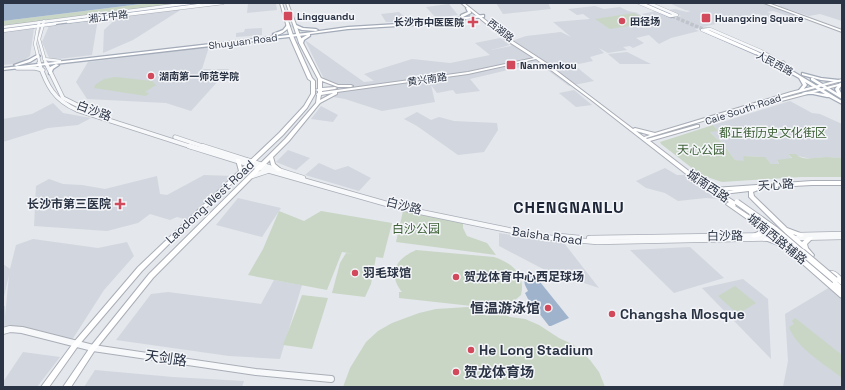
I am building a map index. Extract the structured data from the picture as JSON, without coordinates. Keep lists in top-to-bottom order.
{
  "streets": {
    "main road": [
      "湘江中路",
      "西湖路",
      "Shuyuan Road",
      "人民西路",
      "黄兴南路",
      "Caie South Road",
      "天心路",
      "城南西路",
      "Laodong West Road",
      "城南西路辅路"
    ],
    "street": ["白沙路", "Baisha Road", "天剑路"]
  },
  "crossings": [
    ["湘江中路", "白沙路"],
    ["西湖路", "Shuyuan Road"],
    ["西湖路", "黄兴南路"],
    ["西湖路", "城南西路"],
    ["Shuyuan Road", "白沙路"],
    ["Shuyuan Road", "Laodong West Road"],
    ["人民西路", "Caie South Road"],
    ["黄兴南路", "城南西路"],
    ["黄兴南路", "Laodong West Road"],
    ["Caie South Road", "城南西路"],
    ["白沙路", "Laodong West Road"],
    ["白沙路", "Baisha Road"],
    ["白沙路", "城南西路辅路"],
    ["天心路", "城南西路"],
    ["天心路", "城南西路辅路"],
    ["城南西路", "城南西路辅路"],
    ["Laodong West Road", "Baisha Road"],
    ["Laodong West Road", "天剑路"],
    ["Baisha Road", "城南西路辅路"]
  ],
  "districts": ["CHENGNANLU"],
  "parks": ["都正街历史文化街区", "天心公园", "白沙公园"],
  "places": {
    "transit": ["Lingguandu", "Huangxing Square", "Nanmenkou"],
    "other": [
      "田径场",
      "湖南第一师范学院",
      "羽毛球馆",
      "贺龙体育中心西足球场",
      "恒温游泳馆",
      "Changsha Mosque",
      "He Long Stadium",
      "贺龙体育场"
    ],
    "health": ["长沙市中医医院", "长沙市第三医院"]
  }
}
